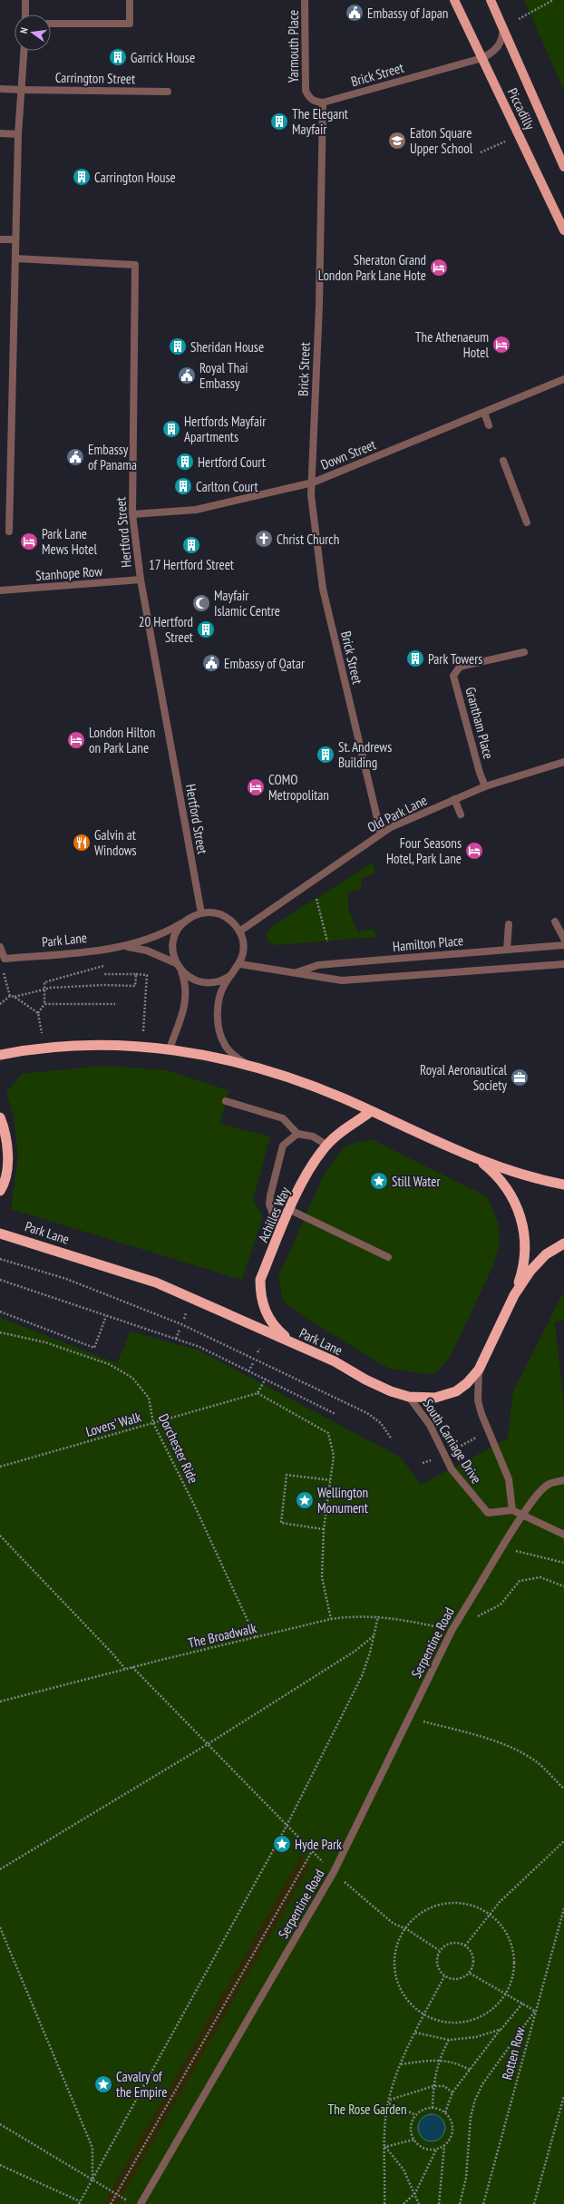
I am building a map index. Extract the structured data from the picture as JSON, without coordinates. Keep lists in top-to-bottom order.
{
  "streets": {
    "highway": ["Park Lane", "Achilles Way"],
    "main road": ["Piccadilly"],
    "street": [
      "Yarmouth Place",
      "Brick Street",
      "Carrington Street",
      "Down Street",
      "Hertford Street",
      "Stanhope Row",
      "Grantham Place",
      "Old Park Lane",
      "Hamilton Place",
      "South Carriage Drive",
      "Serpentine Road"
    ],
    "path": [
      "Lovers' Walk",
      "Dorchester Ride",
      "The Broadwalk",
      "Rotten Row"
    ]
  },
  "crossings": [
    ["Yarmouth Place", "Brick Street"],
    ["Brick Street", "Piccadilly"],
    ["Brick Street", "Down Street"],
    ["Brick Street", "Old Park Lane"],
    ["Down Street", "Hertford Street"],
    ["Hertford Street", "Stanhope Row"],
    ["Hertford Street", "Old Park Lane"],
    ["Hertford Street", "Park Lane"],
    ["Hertford Street", "Hamilton Place"],
    ["Grantham Place", "Old Park Lane"],
    ["Old Park Lane", "Park Lane"],
    ["Old Park Lane", "Hamilton Place"],
    ["Park Lane", "Hamilton Place"],
    ["Park Lane", "Achilles Way"],
    ["Park Lane", "South Carriage Drive"],
    ["Lovers' Walk", "Dorchester Ride"],
    ["Dorchester Ride", "The Broadwalk"],
    ["The Broadwalk", "Serpentine Road"]
  ],
  "parks": ["The Rose Garden"],
  "places": {
    "public building": [
      "Embassy of Japan",
      "Royal Thai Embassy",
      "Embassy of Panama",
      "Embassy of Qatar"
    ],
    "building": [
      "Garrick House",
      "The Elegant Mayfair",
      "Carrington House",
      "Sheridan House",
      "Hertfords Mayfair Apartments",
      "Hertford Court",
      "Carlton Court",
      "17 Hertford Street",
      "20 Hertford Street",
      "Park Towers",
      "St. Andrews Building"
    ],
    "school or university": ["Eaton Square Upper School"],
    "hotel": [
      "Sheraton Grand London Park Lane Hote",
      "The Athenaeum Hotel",
      "Park Lane Mews Hotel",
      "London Hilton on Park Lane",
      "COMO Metropolitan",
      "Four Seasons Hotel, Park Lane"
    ],
    "church": ["Christ Church"],
    "mosque": ["Mayfair Islamic Centre"],
    "restaurant": ["Galvin at Windows"],
    "office": ["Royal Aeronautical Society"],
    "place": [
      "Still Water",
      "Wellington Monument",
      "Hyde Park",
      "Cavalry of the Empire"
    ]
  },
  "north": "left"
}
